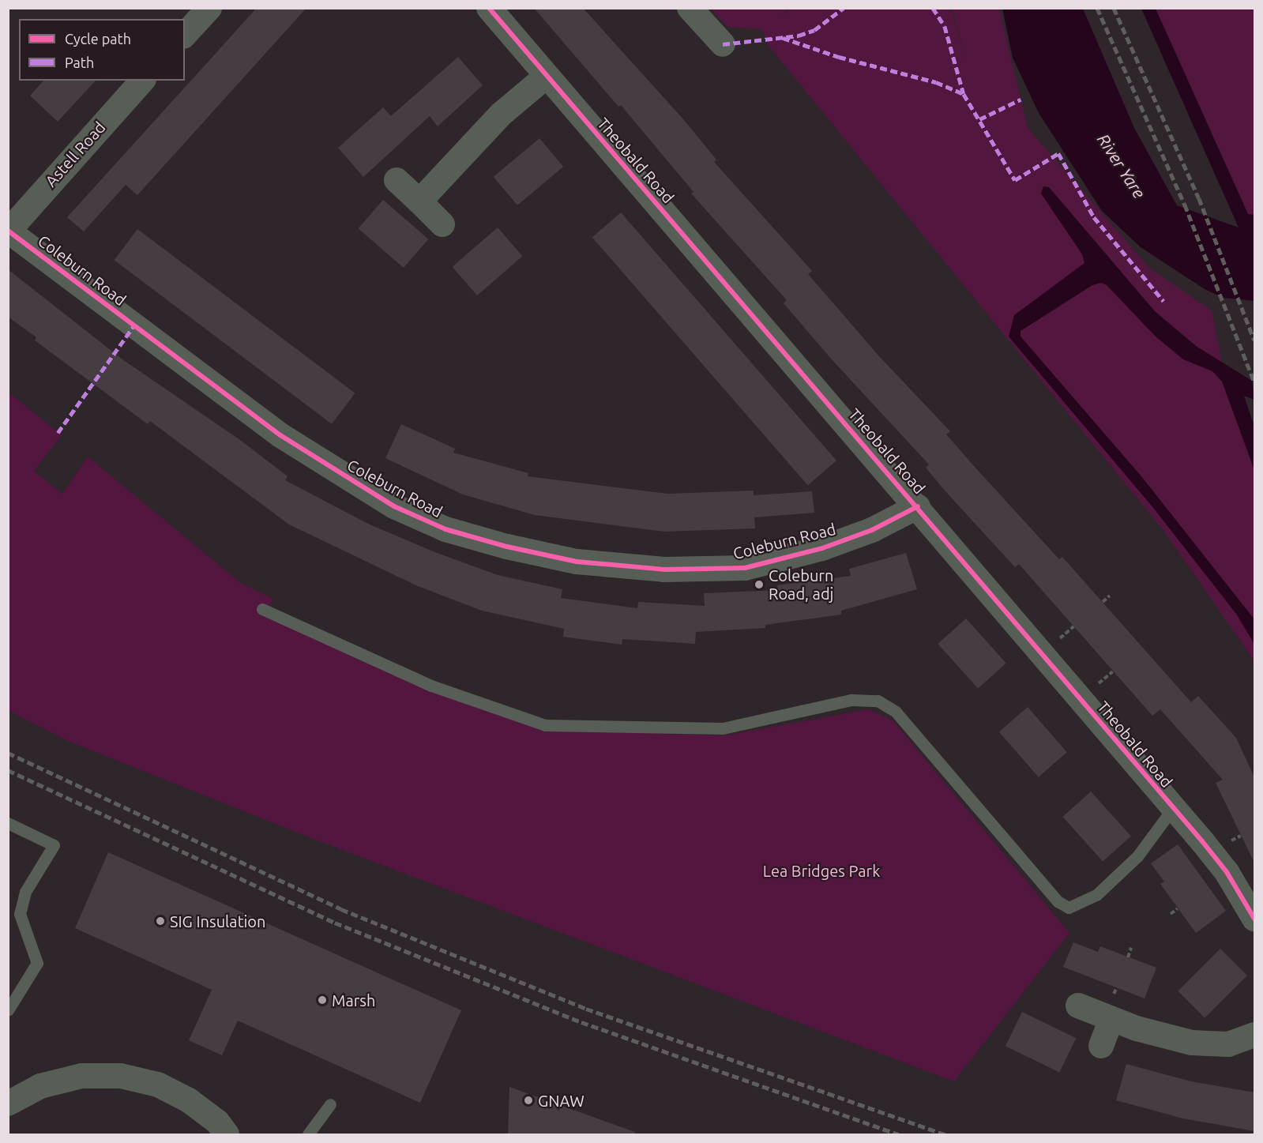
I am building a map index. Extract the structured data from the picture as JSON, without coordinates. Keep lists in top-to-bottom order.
{
  "streets": {
    "street": ["Astell Road", "Theobald Road", "Coleburn Road"]
  },
  "crossings": [
    ["Astell Road", "Coleburn Road"],
    ["Theobald Road", "Coleburn Road"]
  ],
  "water": ["River Yare"],
  "parks": ["Lea Bridges Park"],
  "places": [
    "Coleburn Road, adj",
    "SIG Insulation",
    "Marsh",
    "GNAW"
  ],
  "legend": ["Cycle path", "Path"]
}
